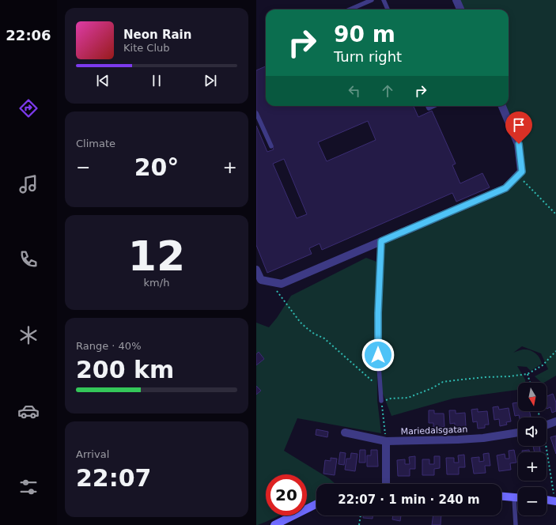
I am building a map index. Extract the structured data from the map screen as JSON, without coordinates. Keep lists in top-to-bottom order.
{
  "streets": {
    "street": ["Mariedalsgatan"]
  },
  "north": "bottom",
  "page": {
    "tabs": "22:06",
    "turn": ["90 m", "Turn right"],
    "song": ["Neon Rain", "Kite Club"],
    "tile": [
      "Climate",
      ["12", "km/h"],
      ["Range · 40%", "200 km"],
      ["Arrival", "22:07"]
    ],
    "heat": ["−", "20°", "+"],
    "map_buttons": ["+", "−"],
    "limit": "20",
    "trip": "22:07 · 1 min · 240 m"
  }
}
